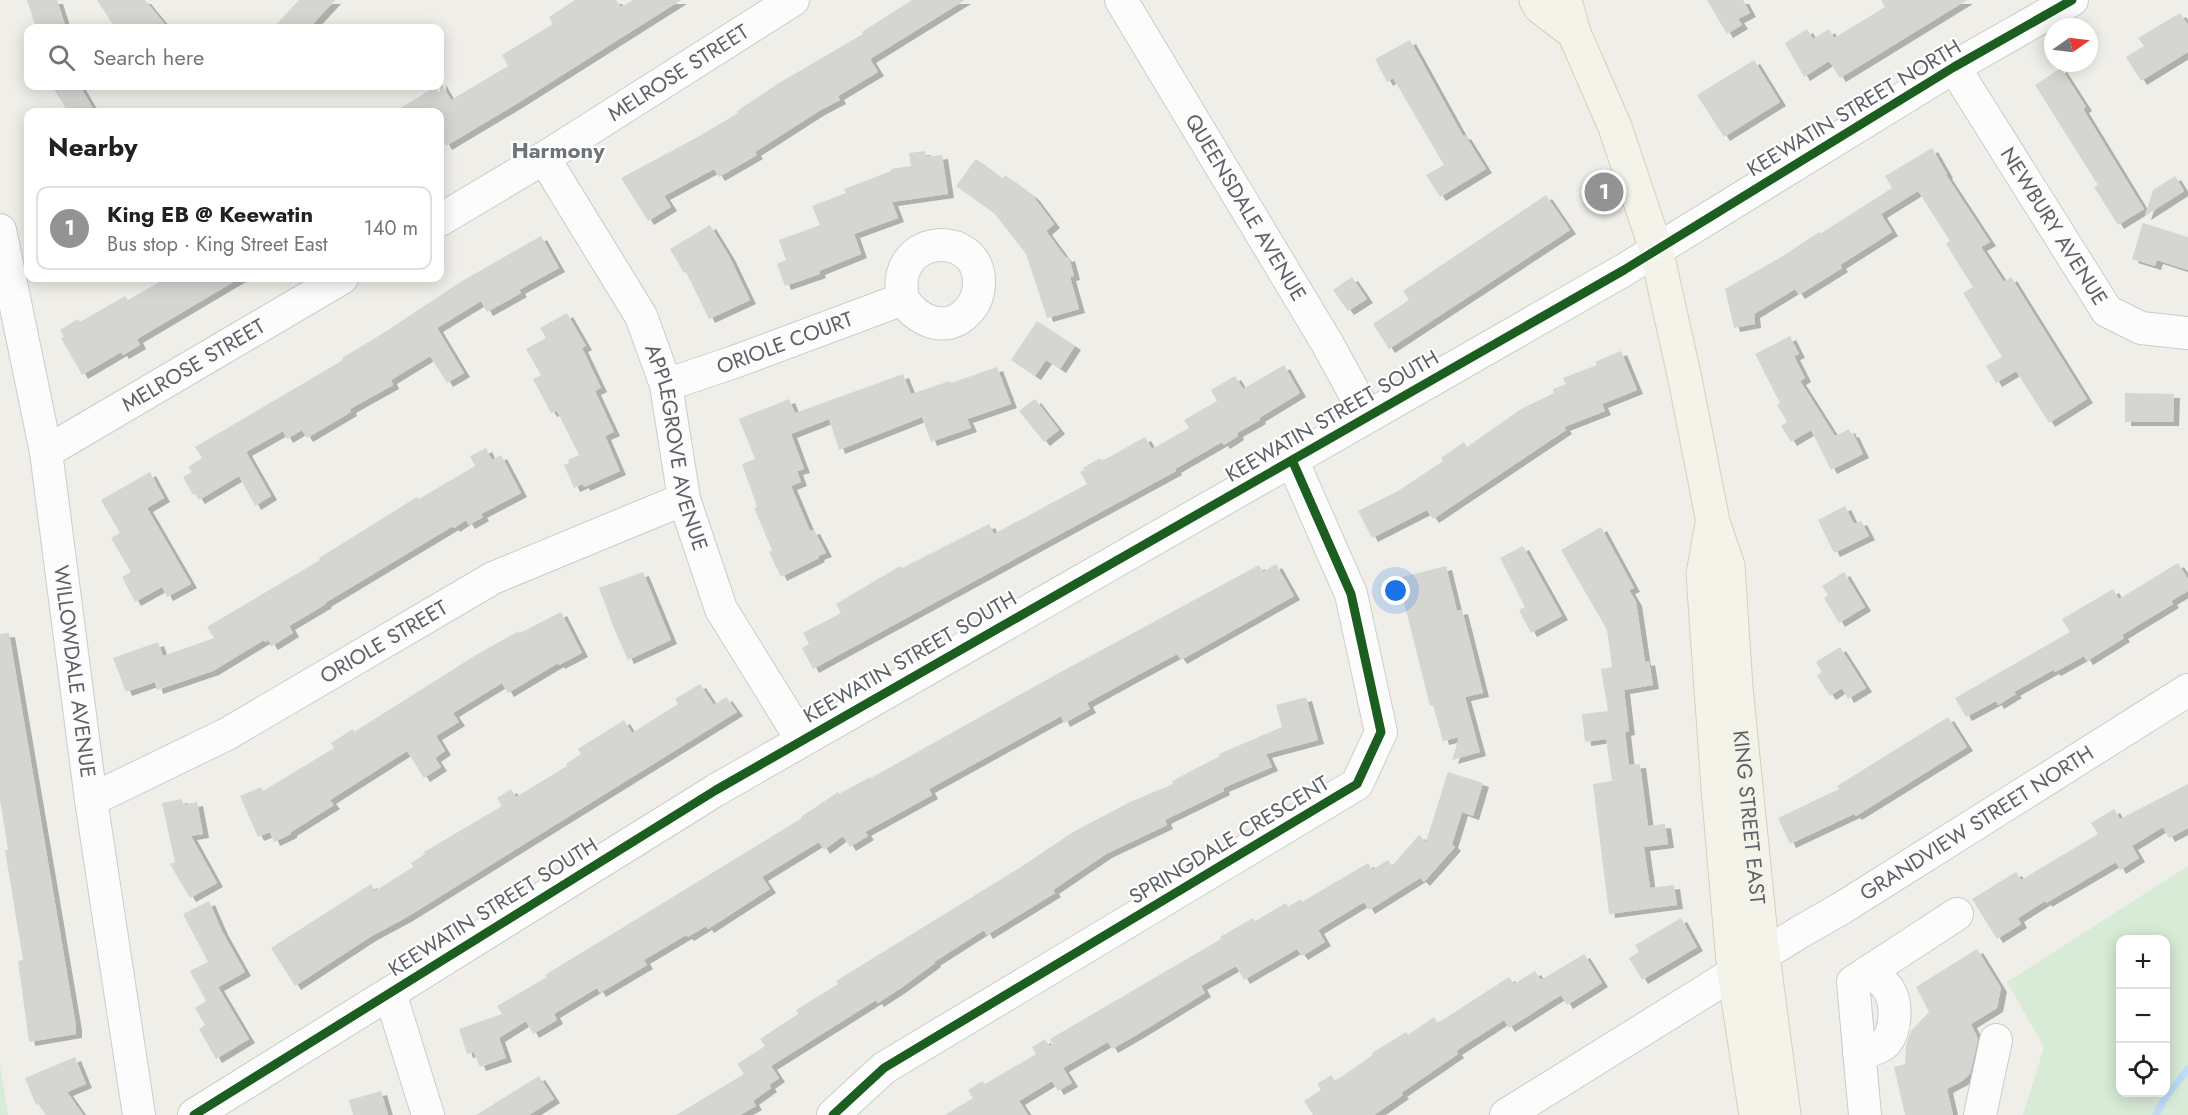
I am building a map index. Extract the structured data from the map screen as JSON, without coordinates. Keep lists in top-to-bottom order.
{
  "streets": {
    "main road": ["KING STREET EAST"],
    "street": [
      "MELROSE STREET",
      "KEEWATIN STREET NORTH",
      "QUEENSDALE AVENUE",
      "NEWBURY AVENUE",
      "ORIOLE COURT",
      "KEEWATIN STREET SOUTH",
      "APPLEGROVE AVENUE",
      "ORIOLE STREET",
      "WILLOWDALE AVENUE",
      "GRANDVIEW STREET NORTH",
      "SPRINGDALE CRESCENT"
    ]
  },
  "crossings": [
    ["MELROSE STREET", "APPLEGROVE AVENUE"],
    ["MELROSE STREET", "WILLOWDALE AVENUE"],
    ["KEEWATIN STREET NORTH", "NEWBURY AVENUE"],
    ["KEEWATIN STREET NORTH", "KEEWATIN STREET SOUTH"],
    ["KEEWATIN STREET NORTH", "KING STREET EAST"],
    ["QUEENSDALE AVENUE", "KEEWATIN STREET SOUTH"],
    ["ORIOLE COURT", "APPLEGROVE AVENUE"],
    ["KEEWATIN STREET SOUTH", "APPLEGROVE AVENUE"],
    ["KEEWATIN STREET SOUTH", "KING STREET EAST"],
    ["KEEWATIN STREET SOUTH", "SPRINGDALE CRESCENT"],
    ["APPLEGROVE AVENUE", "ORIOLE STREET"],
    ["ORIOLE STREET", "WILLOWDALE AVENUE"],
    ["KING STREET EAST", "GRANDVIEW STREET NORTH"]
  ],
  "districts": ["Harmony"],
  "north": "right",
  "page": {
    "search": "Search here",
    "heading": "Nearby",
    "pins": "1",
    "list": [
      {
        "mark": "1",
        "name": "King EB @ Keewatin",
        "note": "Bus stop · King Street East",
        "value": "140 m"
      }
    ],
    "map_buttons": ["+", "−"]
  }
}
